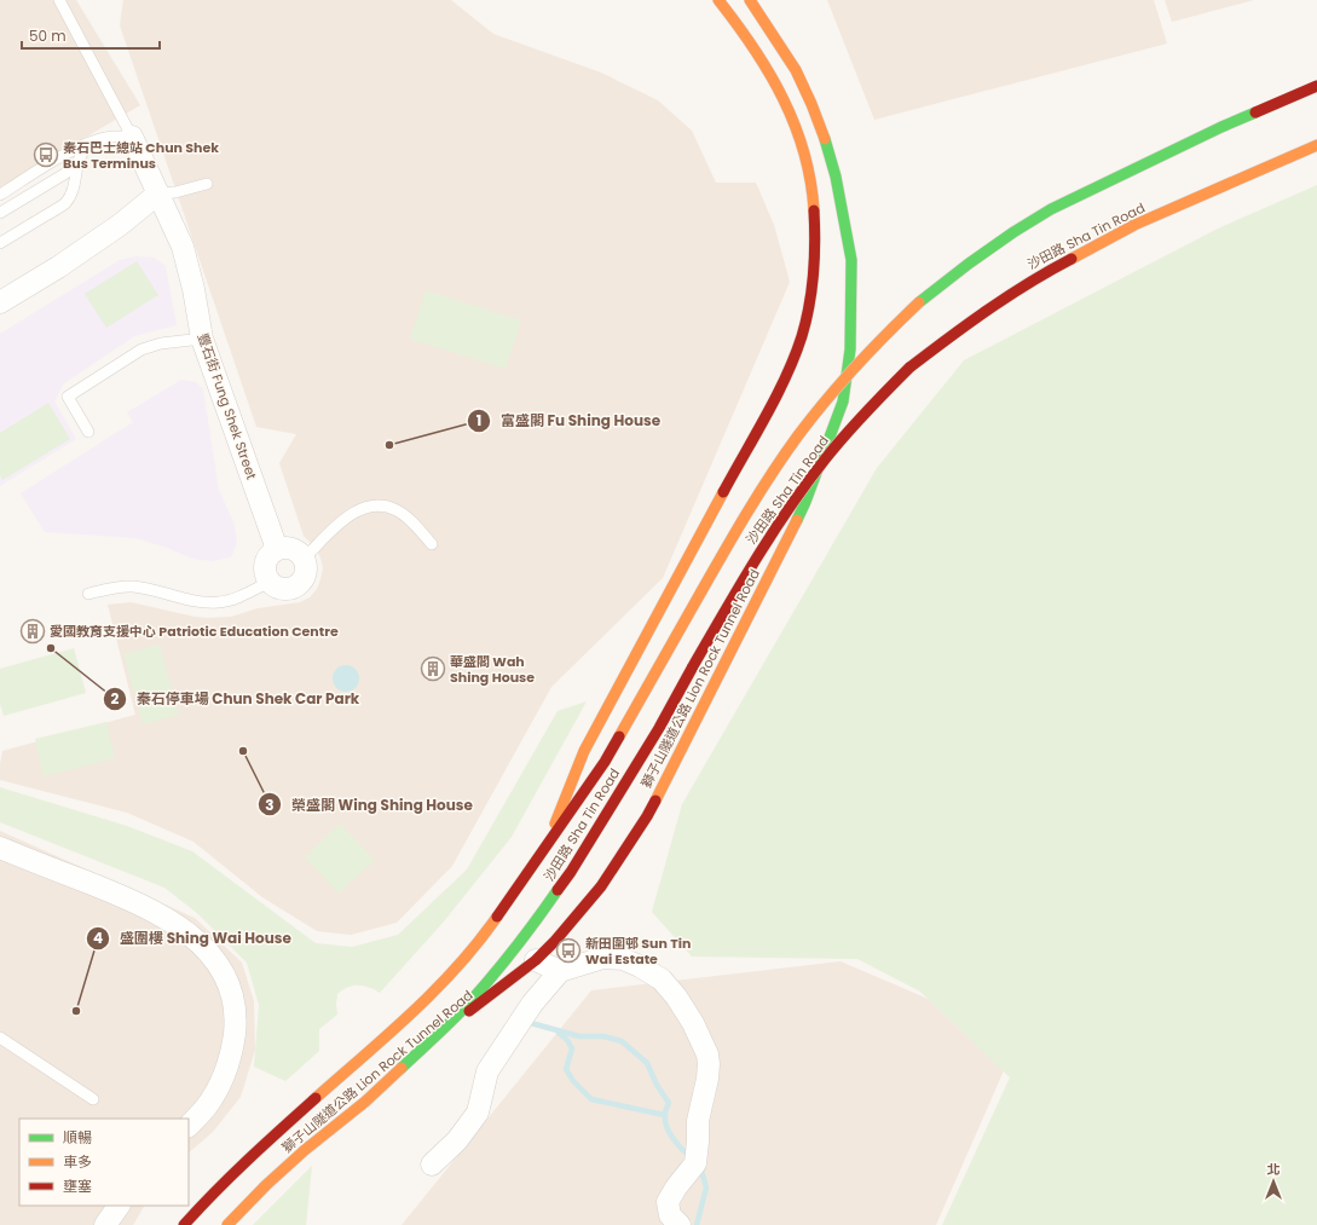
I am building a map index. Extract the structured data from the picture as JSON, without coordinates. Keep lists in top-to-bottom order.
{
  "streets": {
    "main road": ["沙田路 Sha Tin Road", "獅子山隧道公路 Lion Rock Tunnel Road"],
    "street": ["豐石街 Fung Shek Street"]
  },
  "crossings": [
    ["沙田路 Sha Tin Road", "獅子山隧道公路 Lion Rock Tunnel Road"]
  ],
  "places": {
    "bus stop": ["秦石巴士總站 Chun Shek Bus Terminus", "新田圍邨 Sun Tin Wai Estate"],
    "other": [
      "富盛閣 Fu Shing House",
      "秦石停車場 Chun Shek Car Park",
      "榮盛閣 Wing Shing House",
      "盛圍樓 Shing Wai House"
    ],
    "building": ["愛國教育支援中心 Patriotic Education Centre", "華盛閣 Wah Shing House"]
  },
  "legend": ["順暢", "車多", "壅塞"],
  "scale_bar": "50 m",
  "north": "top"
}
